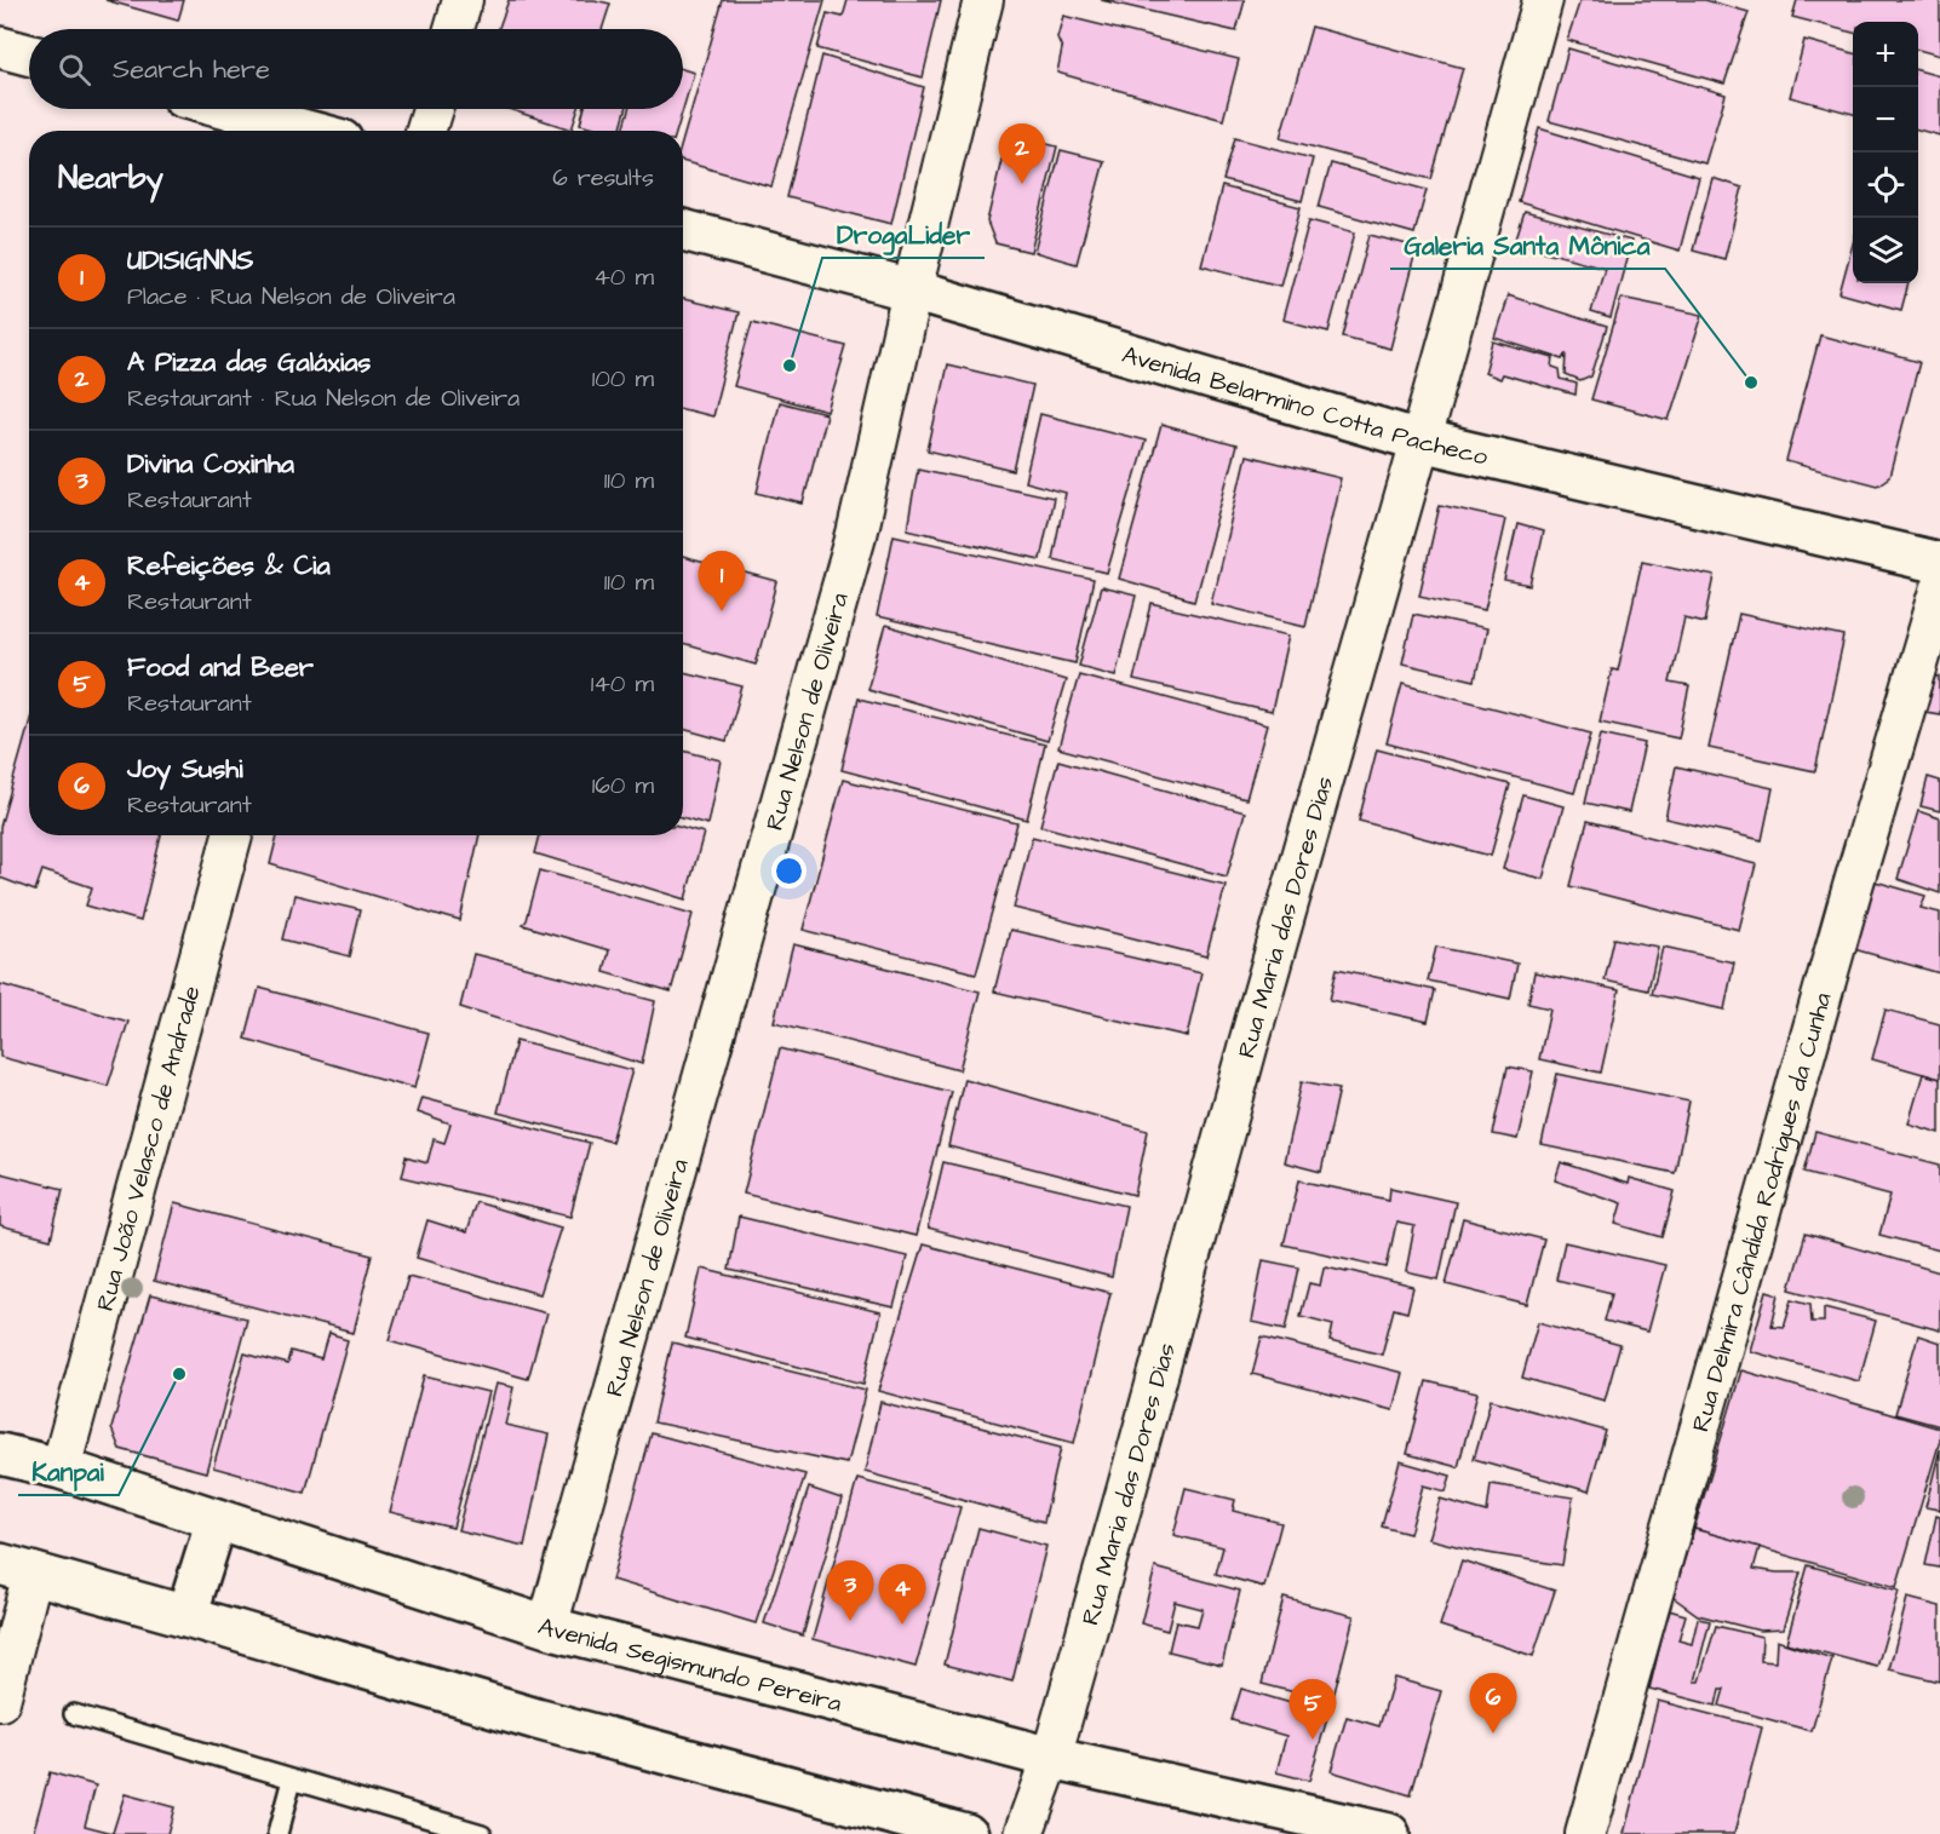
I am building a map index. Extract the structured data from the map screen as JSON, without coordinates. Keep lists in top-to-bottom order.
{
  "streets": {
    "main road": ["Avenida Belarmino Cotta Pacheco", "Avenida Segismundo Pereira"],
    "street": [
      "Rua Nelson de Oliveira",
      "Rua Maria das Dores Dias",
      "Rua João Velasco de Andrade",
      "Rua Delmira Cândida Rodrigues da Cunha"
    ]
  },
  "crossings": [
    ["Avenida Belarmino Cotta Pacheco", "Rua Nelson de Oliveira"],
    ["Avenida Belarmino Cotta Pacheco", "Rua Maria das Dores Dias"],
    ["Rua Nelson de Oliveira", "Avenida Segismundo Pereira"],
    ["Rua Maria das Dores Dias", "Avenida Segismundo Pereira"],
    ["Rua João Velasco de Andrade", "Avenida Segismundo Pereira"]
  ],
  "places": ["DrogaLider", "Galeria Santa Mônica", "Kanpai"],
  "page": {
    "map_buttons": ["+", "−"],
    "search": "Search here",
    "pins": [
      "2",
      "1",
      "3",
      "4",
      "6",
      "5"
    ],
    "heading": ["Nearby", "6 results"],
    "list": [
      {
        "mark": "1",
        "name": "UDISIGNNS",
        "note": "Place · Rua Nelson de Oliveira",
        "value": "40 m"
      },
      {
        "mark": "2",
        "name": "A Pizza das Galáxias",
        "note": "Restaurant · Rua Nelson de Oliveira",
        "value": "100 m"
      },
      {
        "mark": "3",
        "name": "Divina Coxinha",
        "note": "Restaurant",
        "value": "110 m"
      },
      {
        "mark": "4",
        "name": "Refeições & Cia",
        "note": "Restaurant",
        "value": "110 m"
      },
      {
        "mark": "5",
        "name": "Food and Beer",
        "note": "Restaurant",
        "value": "140 m"
      },
      {
        "mark": "6",
        "name": "Joy Sushi",
        "note": "Restaurant",
        "value": "160 m"
      }
    ]
  }
}
